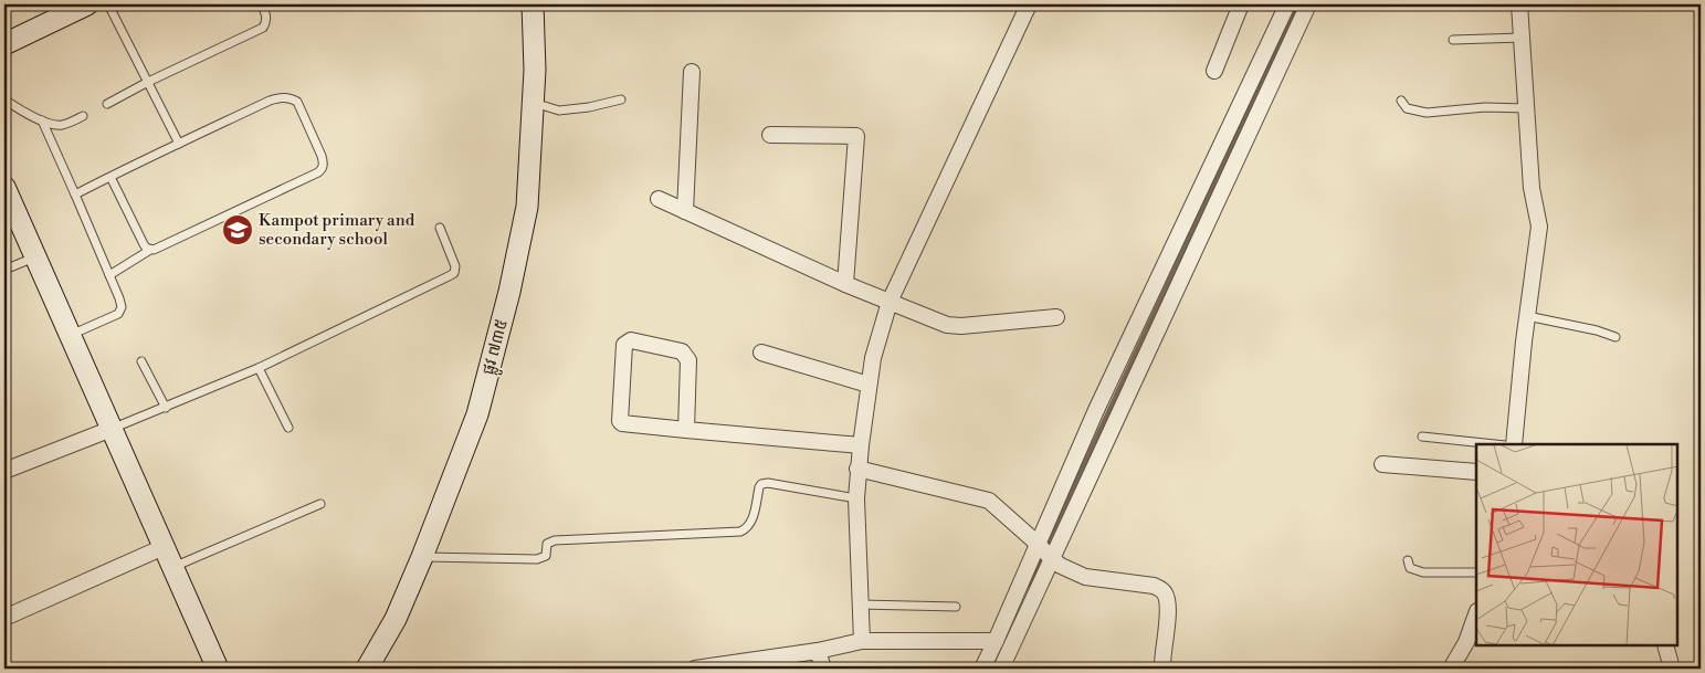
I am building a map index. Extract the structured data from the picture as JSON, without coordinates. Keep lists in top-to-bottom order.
{
  "streets": {
    "street": ["ផ្លូវ ៧៣៥"]
  },
  "places": {
    "school or university": ["Kampot primary and secondary school"]
  }
}
